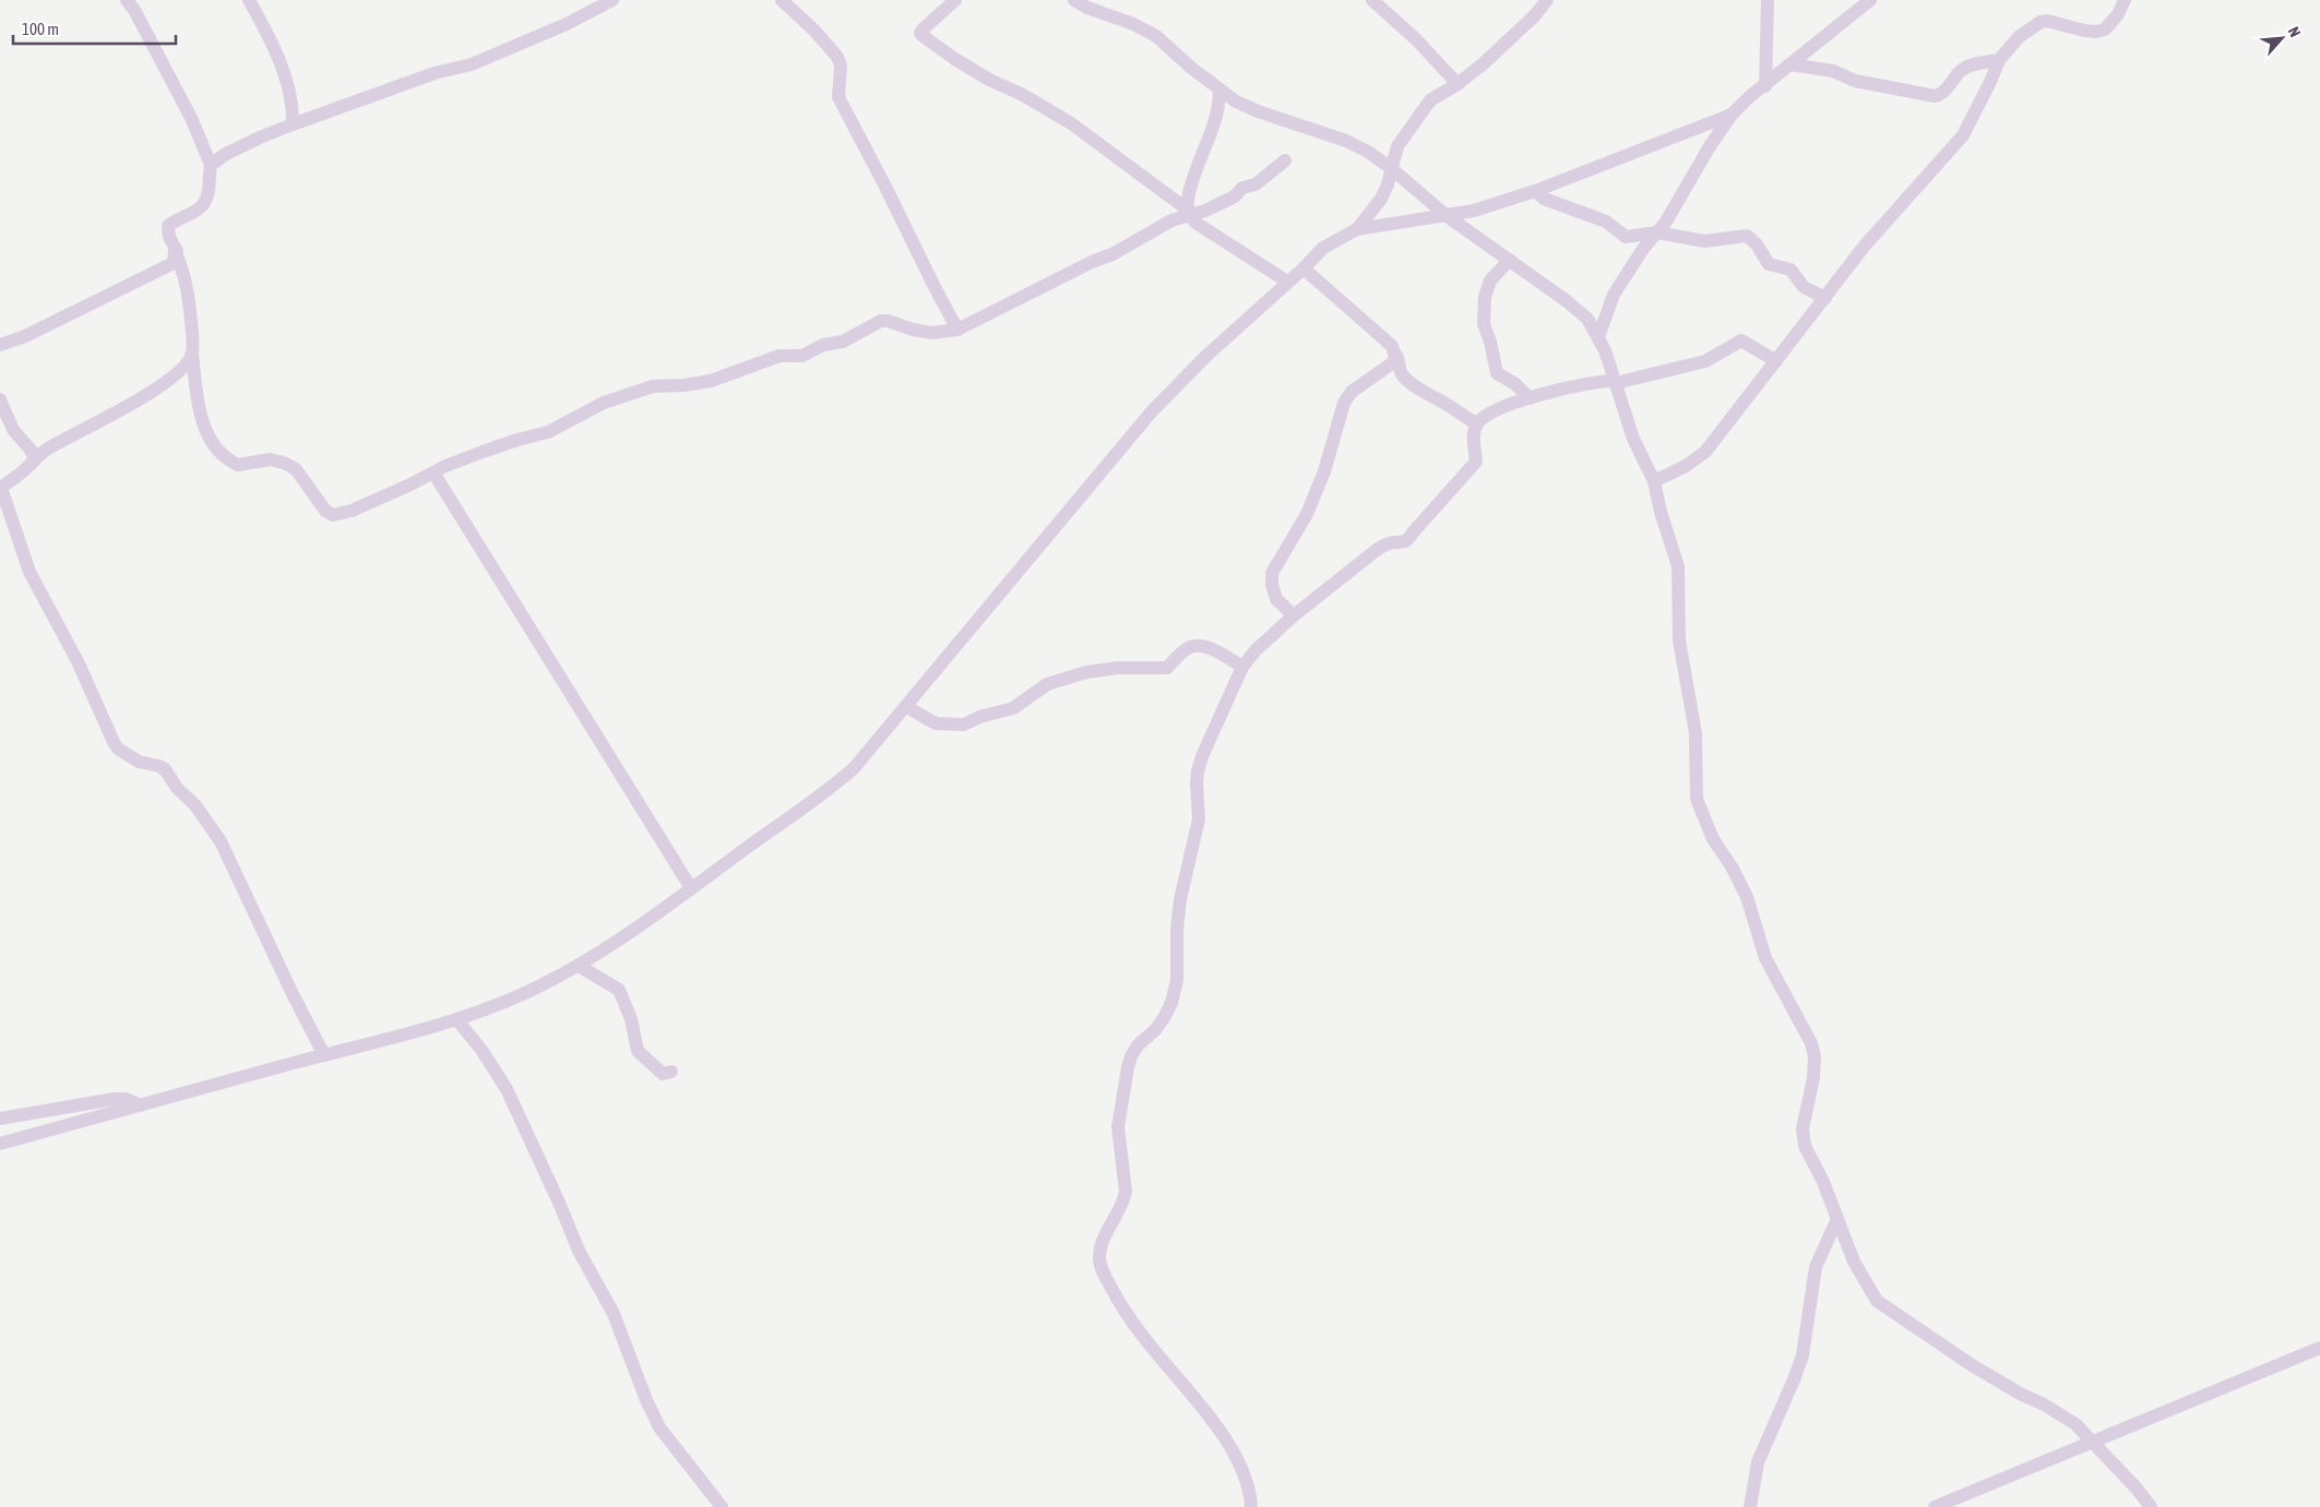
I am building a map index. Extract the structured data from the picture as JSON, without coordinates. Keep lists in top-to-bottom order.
{
  "scale_bar": "100 m",
  "north": "top right"
}
